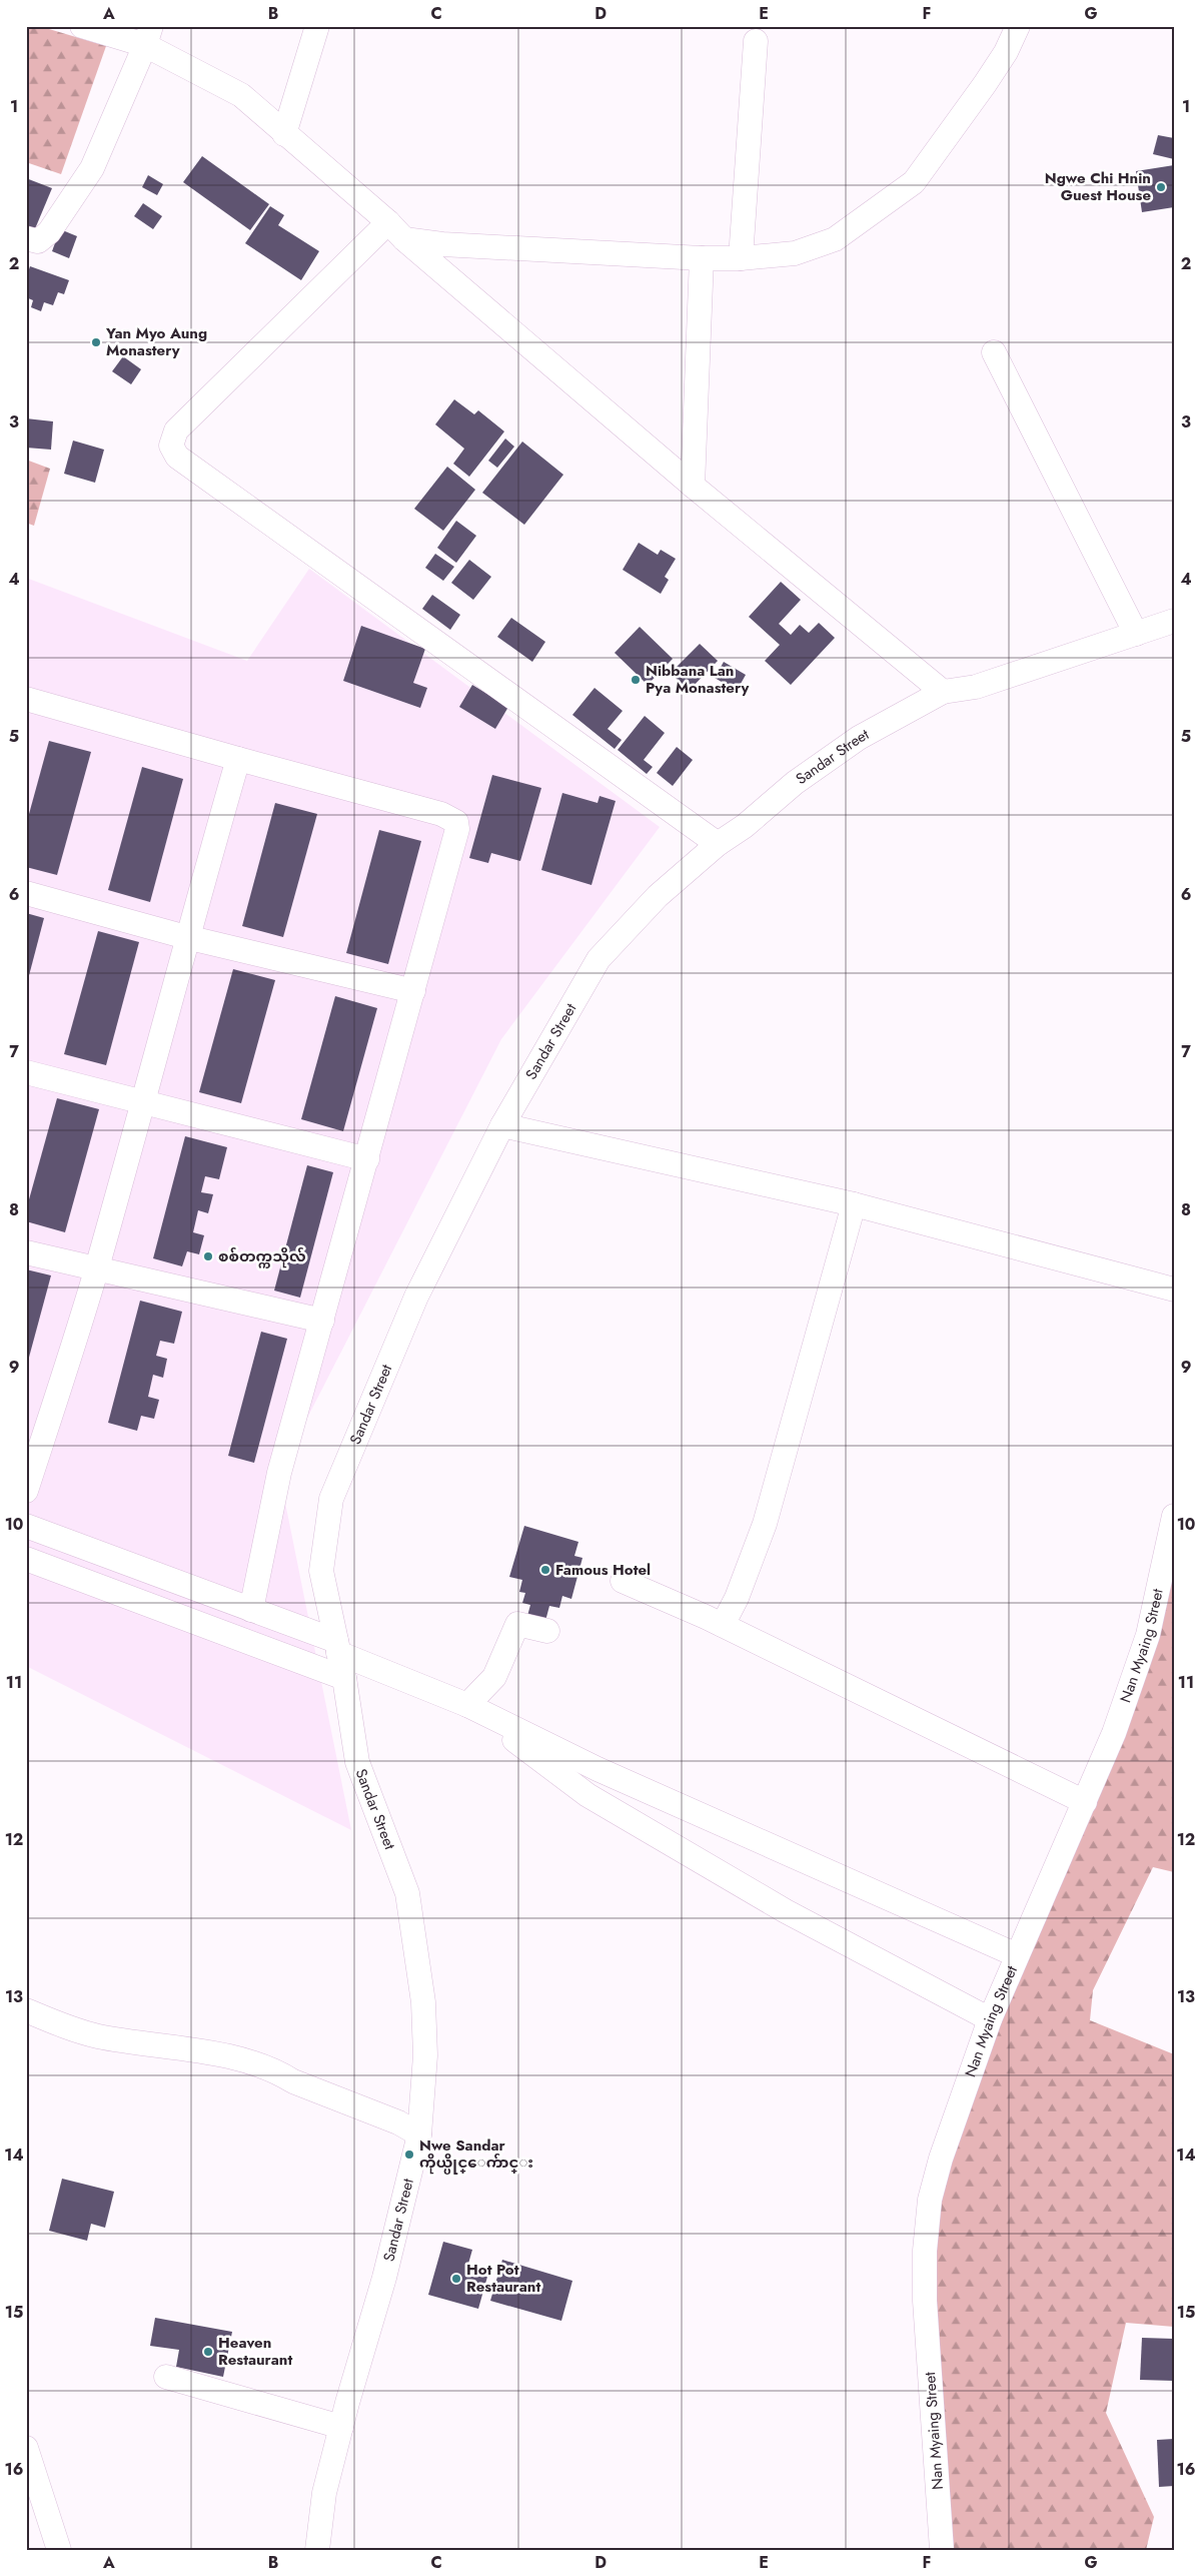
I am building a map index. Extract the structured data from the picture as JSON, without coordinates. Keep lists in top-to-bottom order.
{
  "streets": {
    "street": ["Sandar Street", "Nan Myaing Street"]
  },
  "places": [
    "Ngwe Chi Hnin Guest House",
    "Yan Myo Aung Monastery",
    "Nibbana Lan Pya Monastery",
    "စစ်‌တက္ကသိုလ်",
    "Famous Hotel",
    "Nwe Sandar ကိုယ္ပိုင္ေက်ာင္း",
    "Hot Pot Restaurant",
    "Heaven Restaurant"
  ],
  "grid": {
    "columns": [
      "A",
      "B",
      "C",
      "D",
      "E",
      "F",
      "G"
    ],
    "rows": [
      "1",
      "2",
      "3",
      "4",
      "5",
      "6",
      "7",
      "8",
      "9",
      "10",
      "11",
      "12",
      "13",
      "14",
      "15",
      "16"
    ]
  }
}
